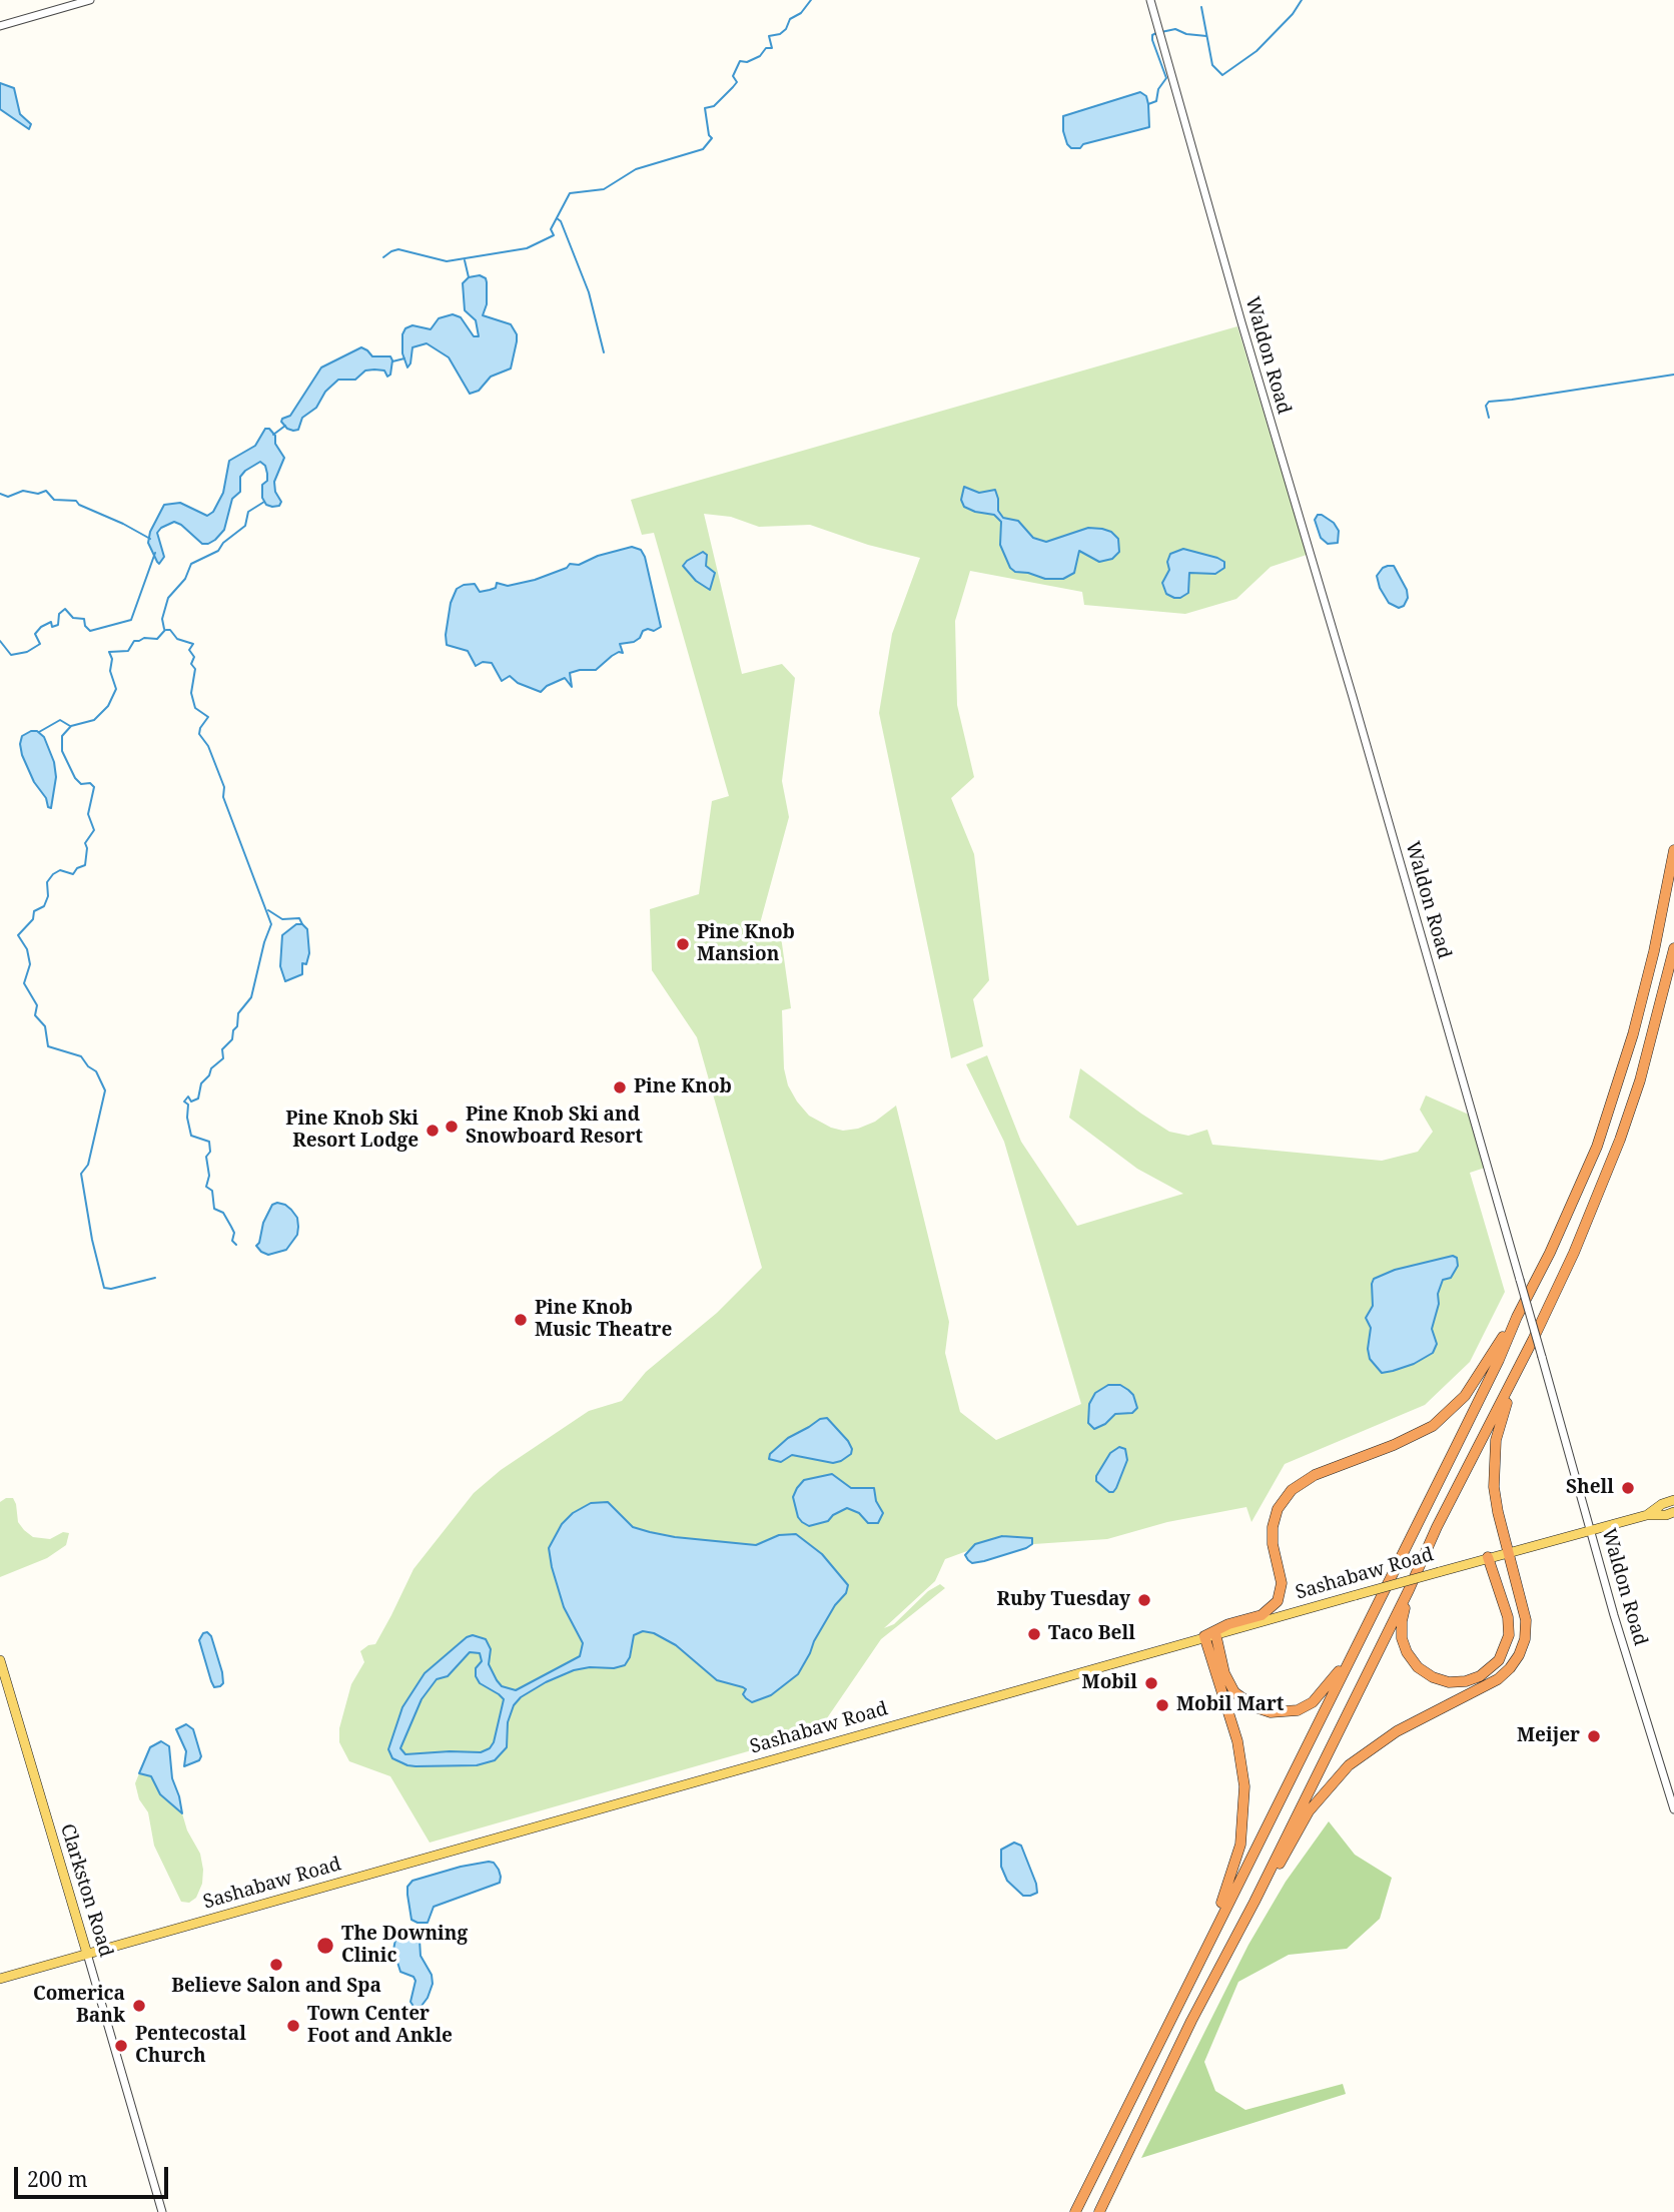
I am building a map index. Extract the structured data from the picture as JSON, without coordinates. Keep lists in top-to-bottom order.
{
  "streets": {
    "main road": ["Sashabaw Road", "Clarkston Road"],
    "street": ["Waldon Road"]
  },
  "crossings": [
    ["Waldon Road", "Sashabaw Road"],
    ["Sashabaw Road", "Clarkston Road"]
  ],
  "places": [
    "Pine Knob Mansion",
    "Pine Knob",
    "Pine Knob Ski and Snowboard Resort",
    "Pine Knob Ski Resort Lodge",
    "Pine Knob Music Theatre",
    "Shell",
    "Ruby Tuesday",
    "Taco Bell",
    "Mobil",
    "Mobil Mart",
    "Meijer",
    "The Downing Clinic",
    "Believe Salon and Spa",
    "Comerica Bank",
    "Town Center Foot and Ankle",
    "Pentecostal Church"
  ],
  "scale_bar": "200 m"
}
